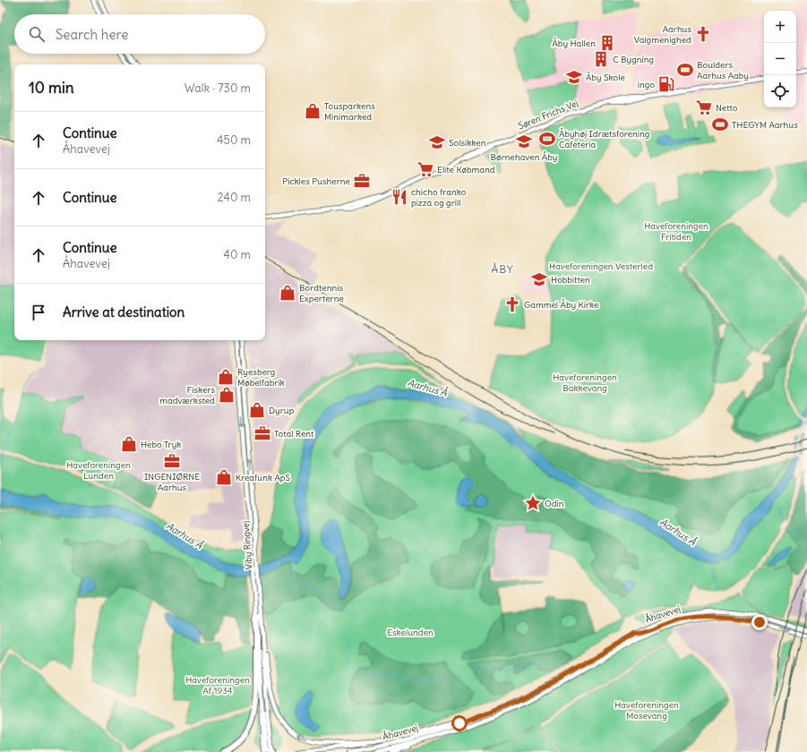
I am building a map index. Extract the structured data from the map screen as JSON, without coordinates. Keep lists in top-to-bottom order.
{
  "streets": {
    "main road": ["Søren Frichs Vej", "Viby Ringvej", "Åhavevej"]
  },
  "districts": ["ÅBY"],
  "water": ["Aarhus Å"],
  "parks": [
    "Haveforeningen Fritiden",
    "Haveforeningen Vesterled",
    "Haveforeningen Bakkevang",
    "Haveforeningen Lunden",
    "Eskelunden",
    "Haveforeningen Af 1934",
    "Haveforeningen Mosevang"
  ],
  "places": {
    "church": ["Aarhus Valgmenighed", "Gammel Åby Kirke"],
    "building": ["Åby Hallen", "C Bygning"],
    "sports": ["Boulders Aarhus Aaby", "THEGYM Aarhus", "Åbyhøj Idrætsforening Cafeteria"],
    "school or university": [
      "Åby Skole",
      "Børnehaven Åby",
      "Solsikken",
      "Hobbitten"
    ],
    "fuel station": ["ingo"],
    "supermarket": ["Netto", "Elite Købmand"],
    "shop": [
      "Tousparkens Minimarked",
      "Bordtennis Experterne",
      "Ryesberg Møbelfabrik",
      "Fiskers madværksted",
      "Dyrup",
      "Hebo Tryk",
      "Kreafunk ApS"
    ],
    "office": ["Pickles Pusherne", "Total Rent", "INGENIØRNE Aarhus"],
    "restaurant": ["chicho franko pizza og grill"],
    "place": ["Odin"]
  },
  "page": {
    "map_buttons": ["+", "−"],
    "search": "Search here",
    "heading": ["10 min", "Walk · 730 m"],
    "list": [
      ["Continue", "Åhavevej", "450 m"],
      ["Continue", "240 m"],
      ["Continue", "Åhavevej", "40 m"],
      "Arrive at destination"
    ]
  }
}
